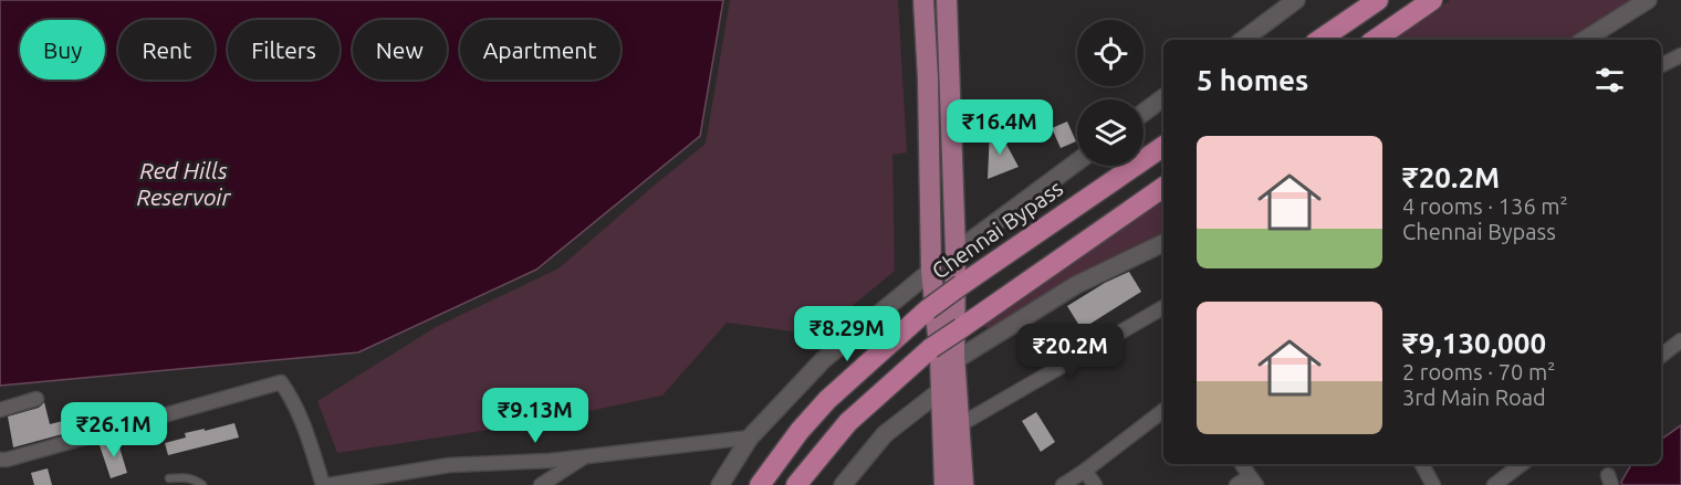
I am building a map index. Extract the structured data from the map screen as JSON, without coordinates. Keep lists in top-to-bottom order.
{
  "streets": {
    "highway": ["Chennai Bypass"]
  },
  "water": ["Red Hills Reservoir"],
  "page": {
    "chip": [
      "Buy",
      "Rent",
      "Filters",
      "New",
      "Apartment"
    ],
    "heading": "5 homes",
    "price": [
      "₹16.4M",
      "₹8.29M",
      "₹20.2M",
      "₹9.13M",
      "₹26.1M"
    ],
    "list": [
      {
        "name": "₹20.2M",
        "note": "4 rooms · 136 m² · Chennai Bypass"
      },
      {
        "name": "₹9,130,000",
        "note": "2 rooms · 70 m² · 3rd Main Road"
      }
    ]
  }
}
